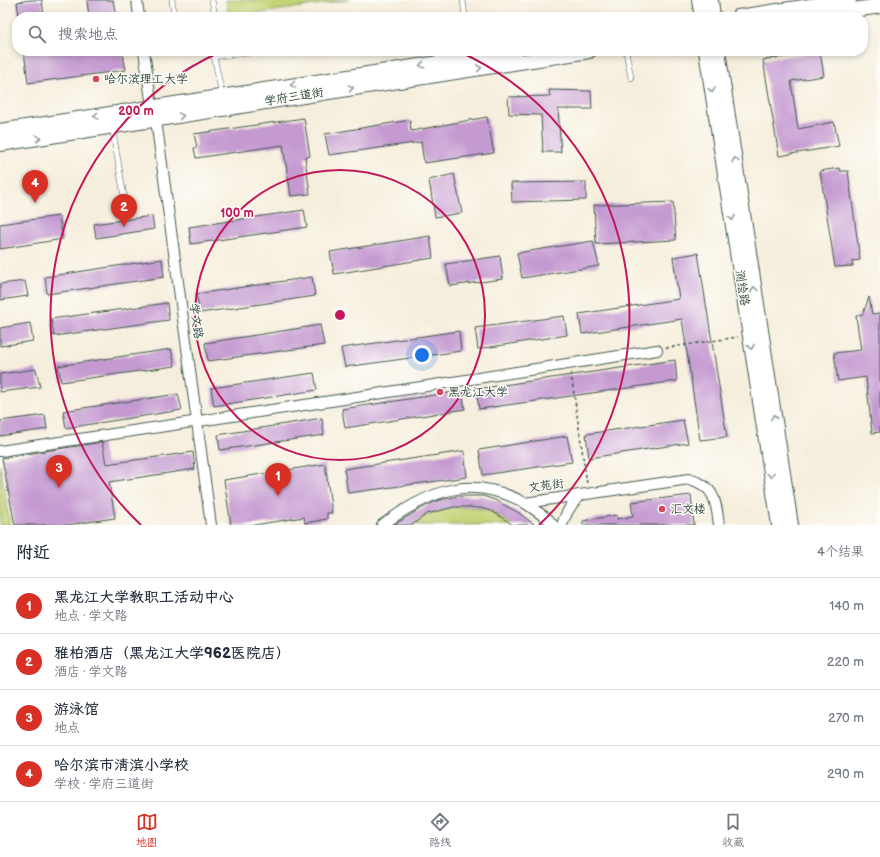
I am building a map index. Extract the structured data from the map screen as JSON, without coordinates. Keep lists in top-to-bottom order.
{
  "streets": {
    "main road": ["学府三道街", "测绘路"],
    "street": ["学文路", "文苑街"]
  },
  "crossings": [
    ["学府三道街", "学文路"]
  ],
  "places": ["哈尔滨理工大学", "黑龙江大学", "汇文楼"],
  "page": {
    "search": "搜索地点",
    "pins": [
      "4",
      "2",
      "3",
      "1"
    ],
    "heading": ["附近", "4个结果"],
    "list": [
      {
        "mark": "1",
        "name": "黑龙江大学教职工活动中心",
        "note": "地点 · 学文路",
        "value": "140 m"
      },
      {
        "mark": "2",
        "name": "雅柏酒店（黑龙江大学962医院店）",
        "note": "酒店 · 学文路",
        "value": "220 m"
      },
      {
        "mark": "3",
        "name": "游泳馆",
        "note": "地点",
        "value": "270 m"
      },
      {
        "mark": "4",
        "name": "哈尔滨市清滨小学校",
        "note": "学校 · 学府三道街",
        "value": "290 m"
      }
    ],
    "nav": ["地图", "路线", "收藏"]
  },
  "rings": ["200 m", "100 m"]
}
